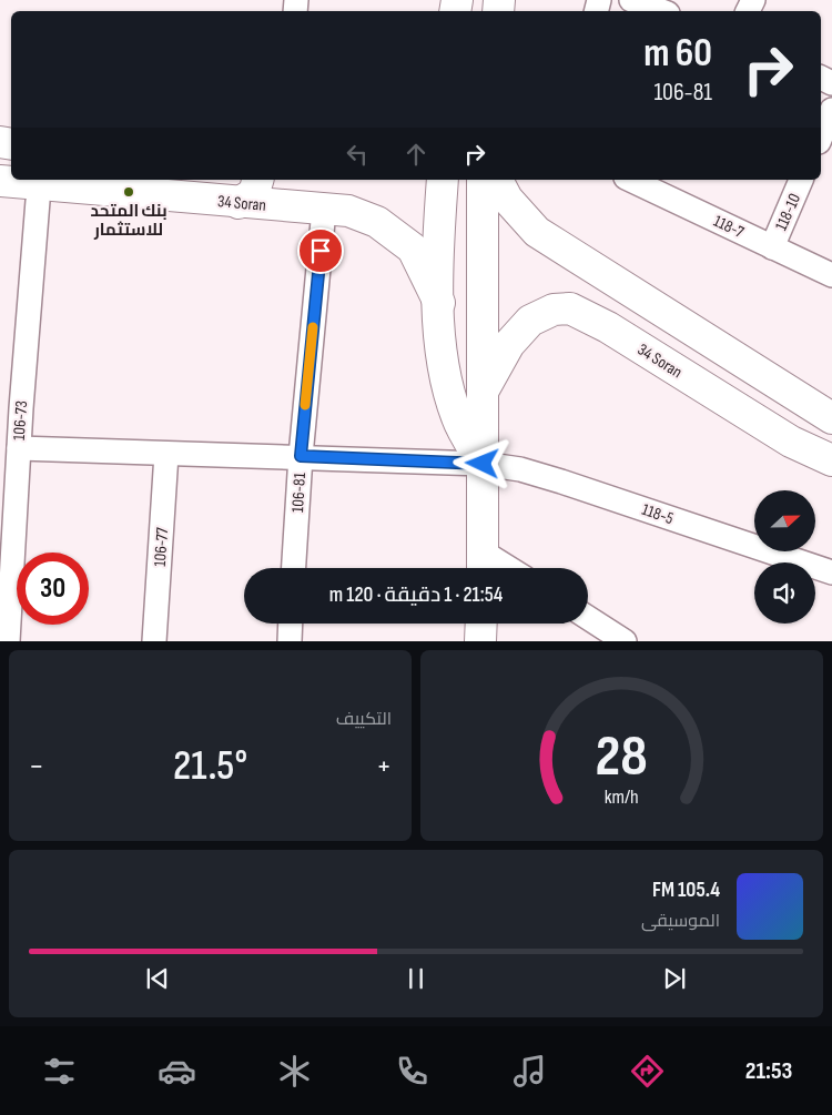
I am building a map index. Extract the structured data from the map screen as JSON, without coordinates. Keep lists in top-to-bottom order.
{
  "streets": {
    "main road": ["34 Soran"],
    "street": [
      "118-10",
      "118-7",
      "106-73",
      "106-81",
      "118-5",
      "106-77"
    ]
  },
  "crossings": [
    ["34 Soran", "106-81"],
    ["118-10", "118-7"],
    ["106-73", "118-5"],
    ["106-81", "118-5"],
    ["118-5", "106-77"]
  ],
  "places": ["بنك المتحد للاستثمار"],
  "north": "right",
  "page": {
    "turn": ["60 m", "106-81"],
    "limit": "30",
    "trip": "21:54 · 1 دقيقة · 120 m",
    "tile": "التكييف",
    "heat": ["−", "21.5°", "+"],
    "song": ["105.4 FM", "الموسيقى"],
    "tabs": "21:53",
    "gauge": ["28", "km/h"]
  }
}
